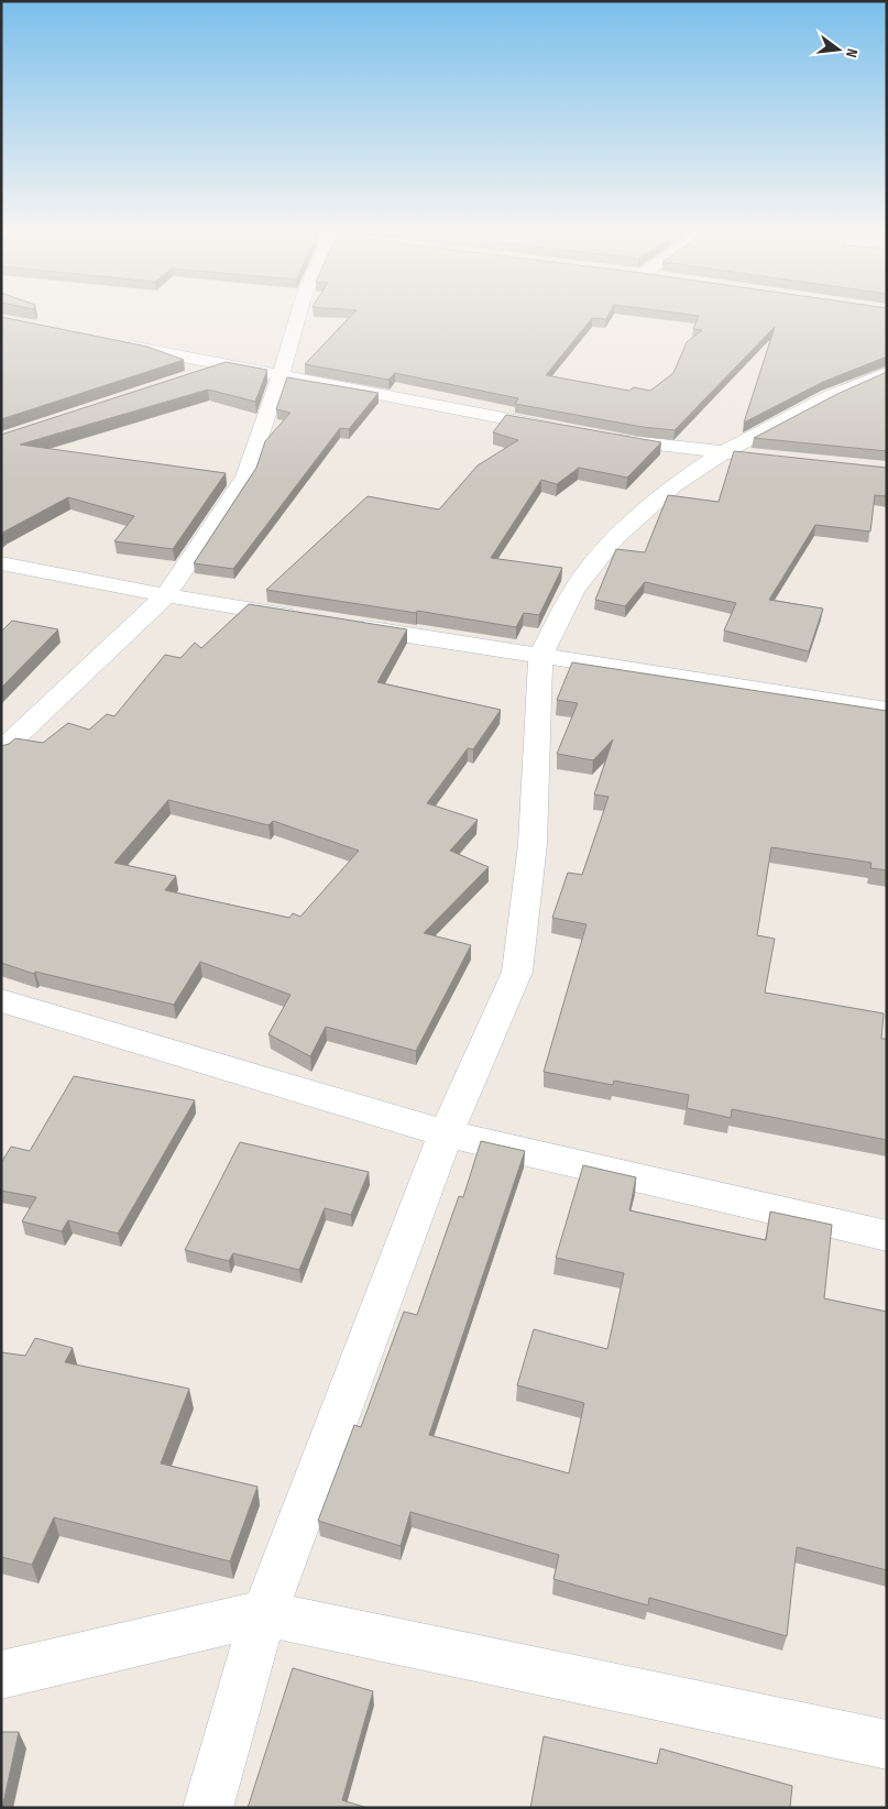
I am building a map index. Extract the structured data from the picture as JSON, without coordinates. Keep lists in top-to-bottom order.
{
  "north": "right"
}
